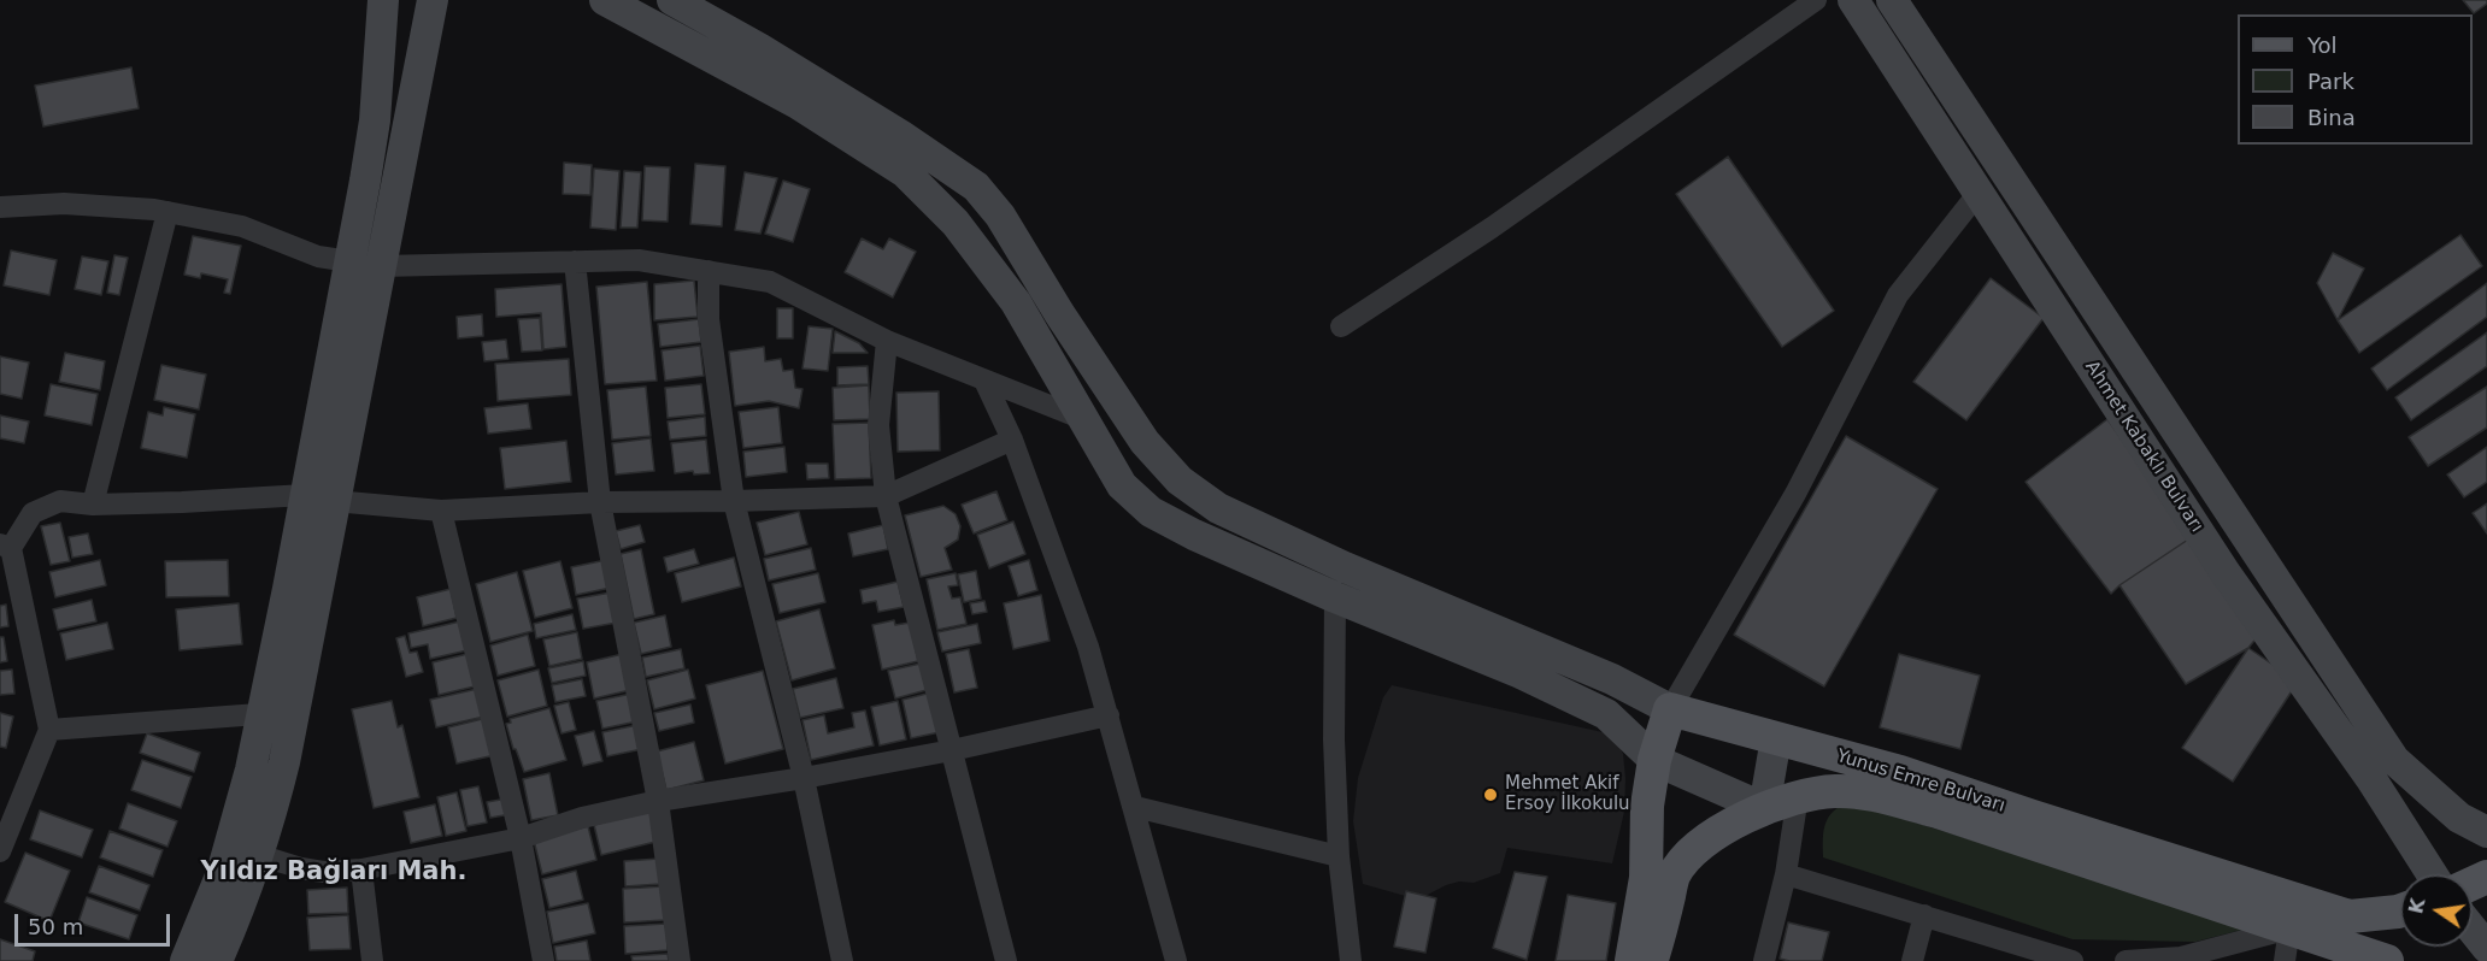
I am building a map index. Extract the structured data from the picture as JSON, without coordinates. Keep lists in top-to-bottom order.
{
  "streets": {
    "main road": ["Yunus Emre Bulvarı"],
    "street": ["Ahmet Kabaklı Bulvarı"]
  },
  "districts": ["Yıldız Bağları Mah."],
  "places": ["Mehmet Akif Ersoy İlkokulu"],
  "legend": ["Yol", "Park", "Bina"],
  "scale_bar": "50 m",
  "north": "left"
}
